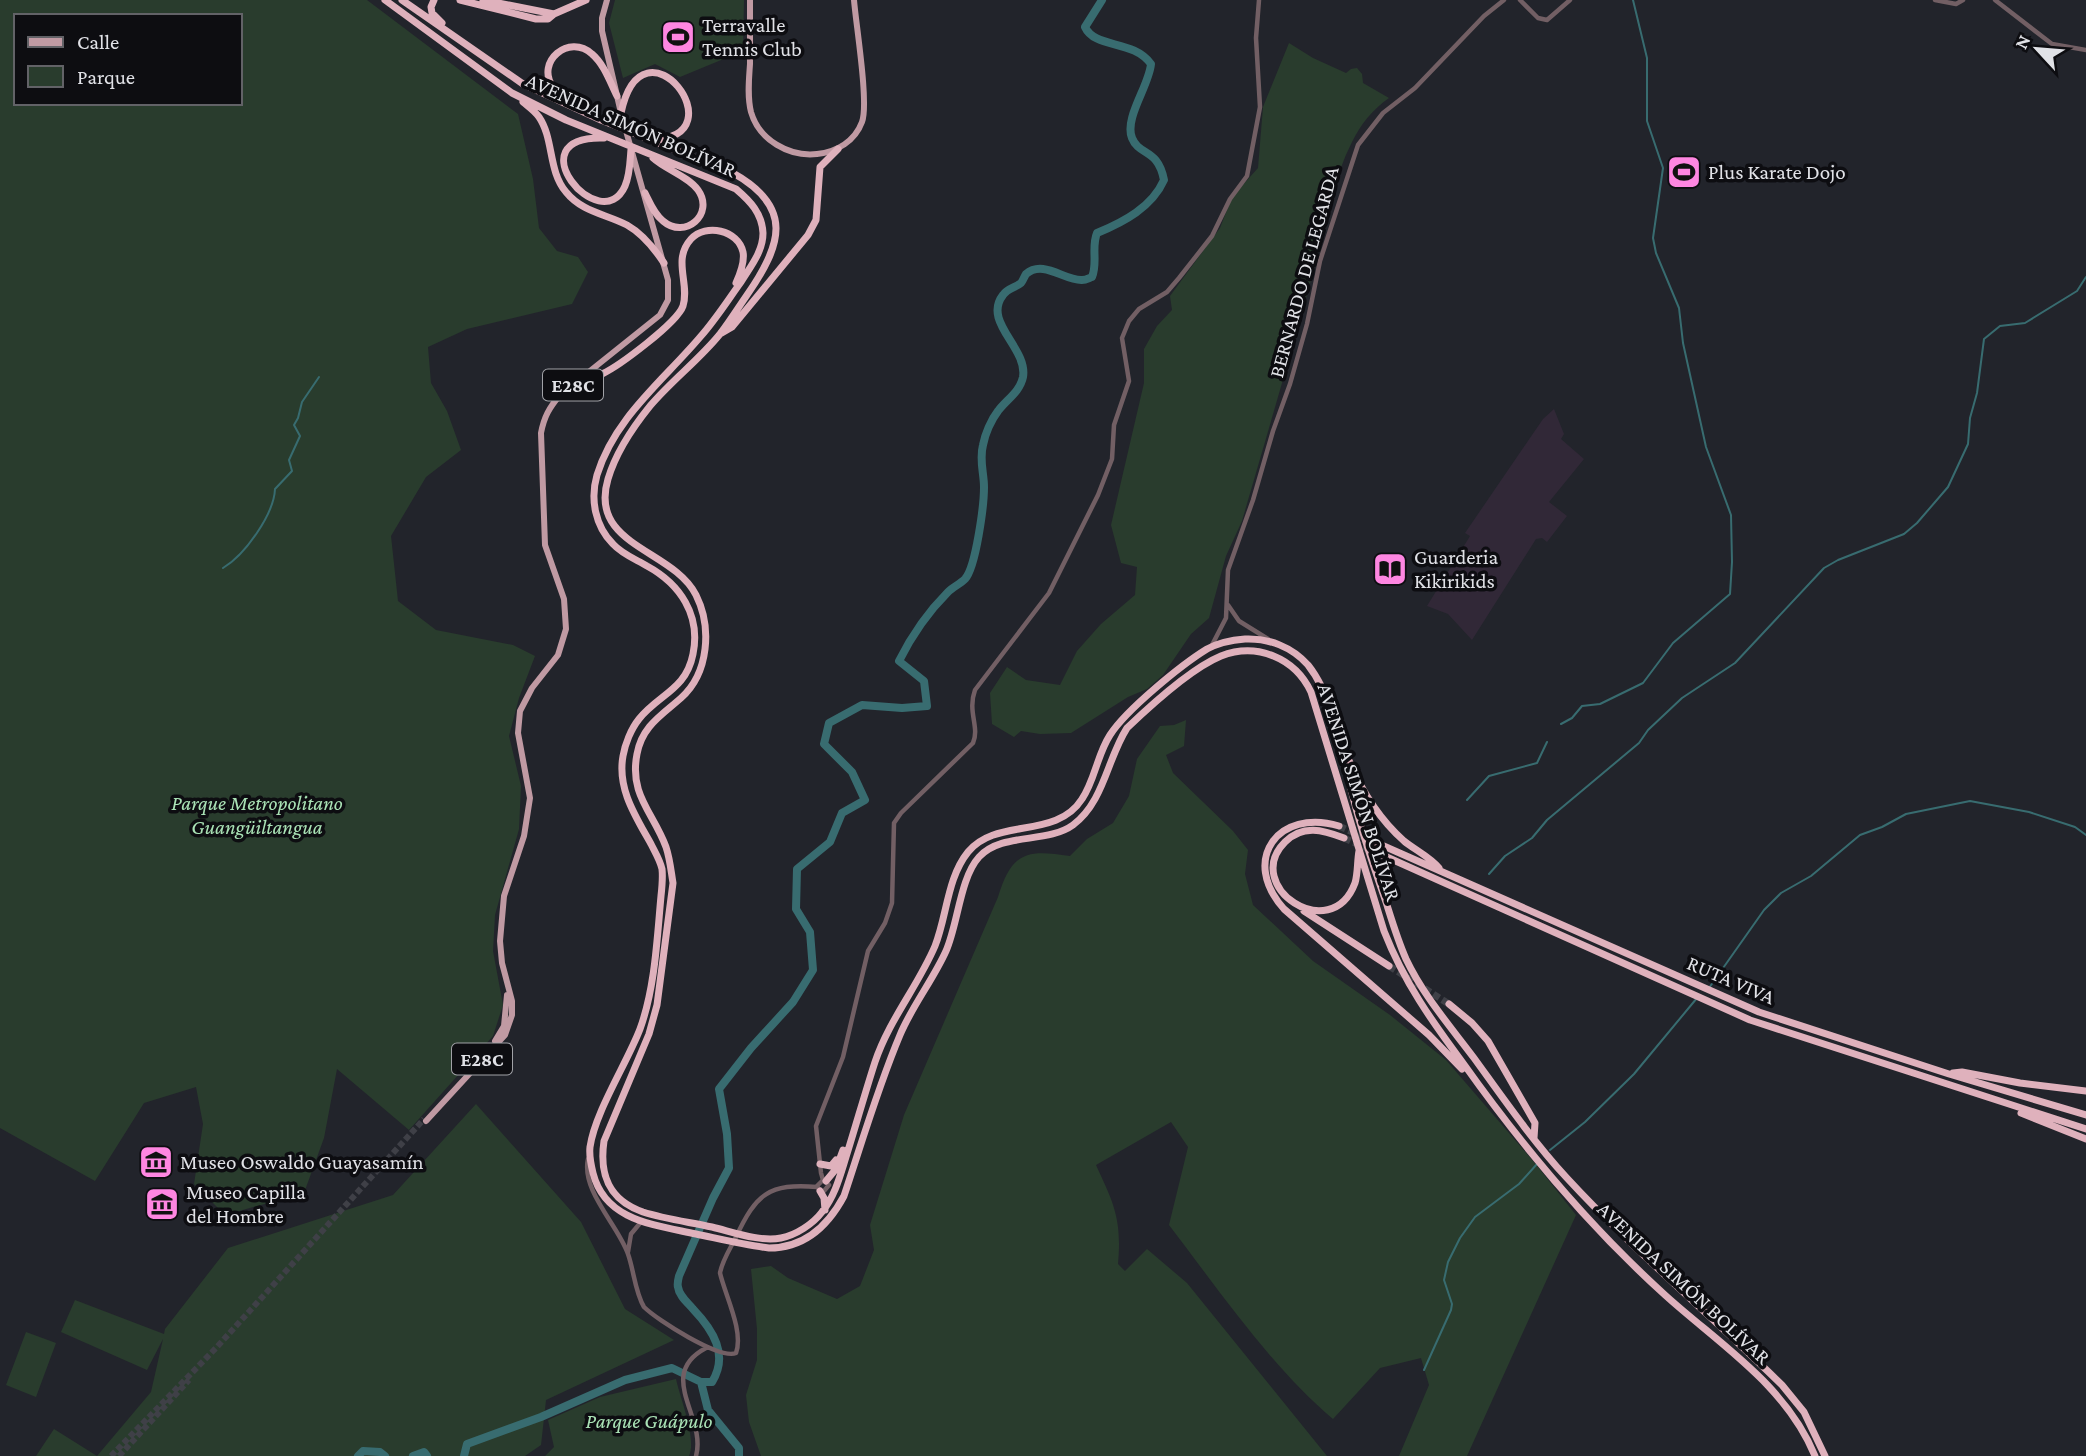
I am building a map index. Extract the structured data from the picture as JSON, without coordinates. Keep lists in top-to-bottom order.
{
  "streets": {
    "highway": ["AVENIDA SIMÓN BOLÍVAR", "RUTA VIVA"],
    "main road": ["E28C"],
    "street": ["BERNARDO DE LEGARDA"]
  },
  "crossings": [
    ["AVENIDA SIMÓN BOLÍVAR", "BERNARDO DE LEGARDA"]
  ],
  "parks": ["Parque Metropolitano Guangüiltangua", "Parque Guápulo"],
  "places": {
    "sports": ["Terravalle Tennis Club", "Plus Karate Dojo"],
    "library": ["Guarderia Kikirikids"],
    "museum": ["Museo Oswaldo Guayasamín", "Museo Capilla del Hombre"]
  },
  "legend": ["Calle", "Parque"],
  "north": "top left"
}
